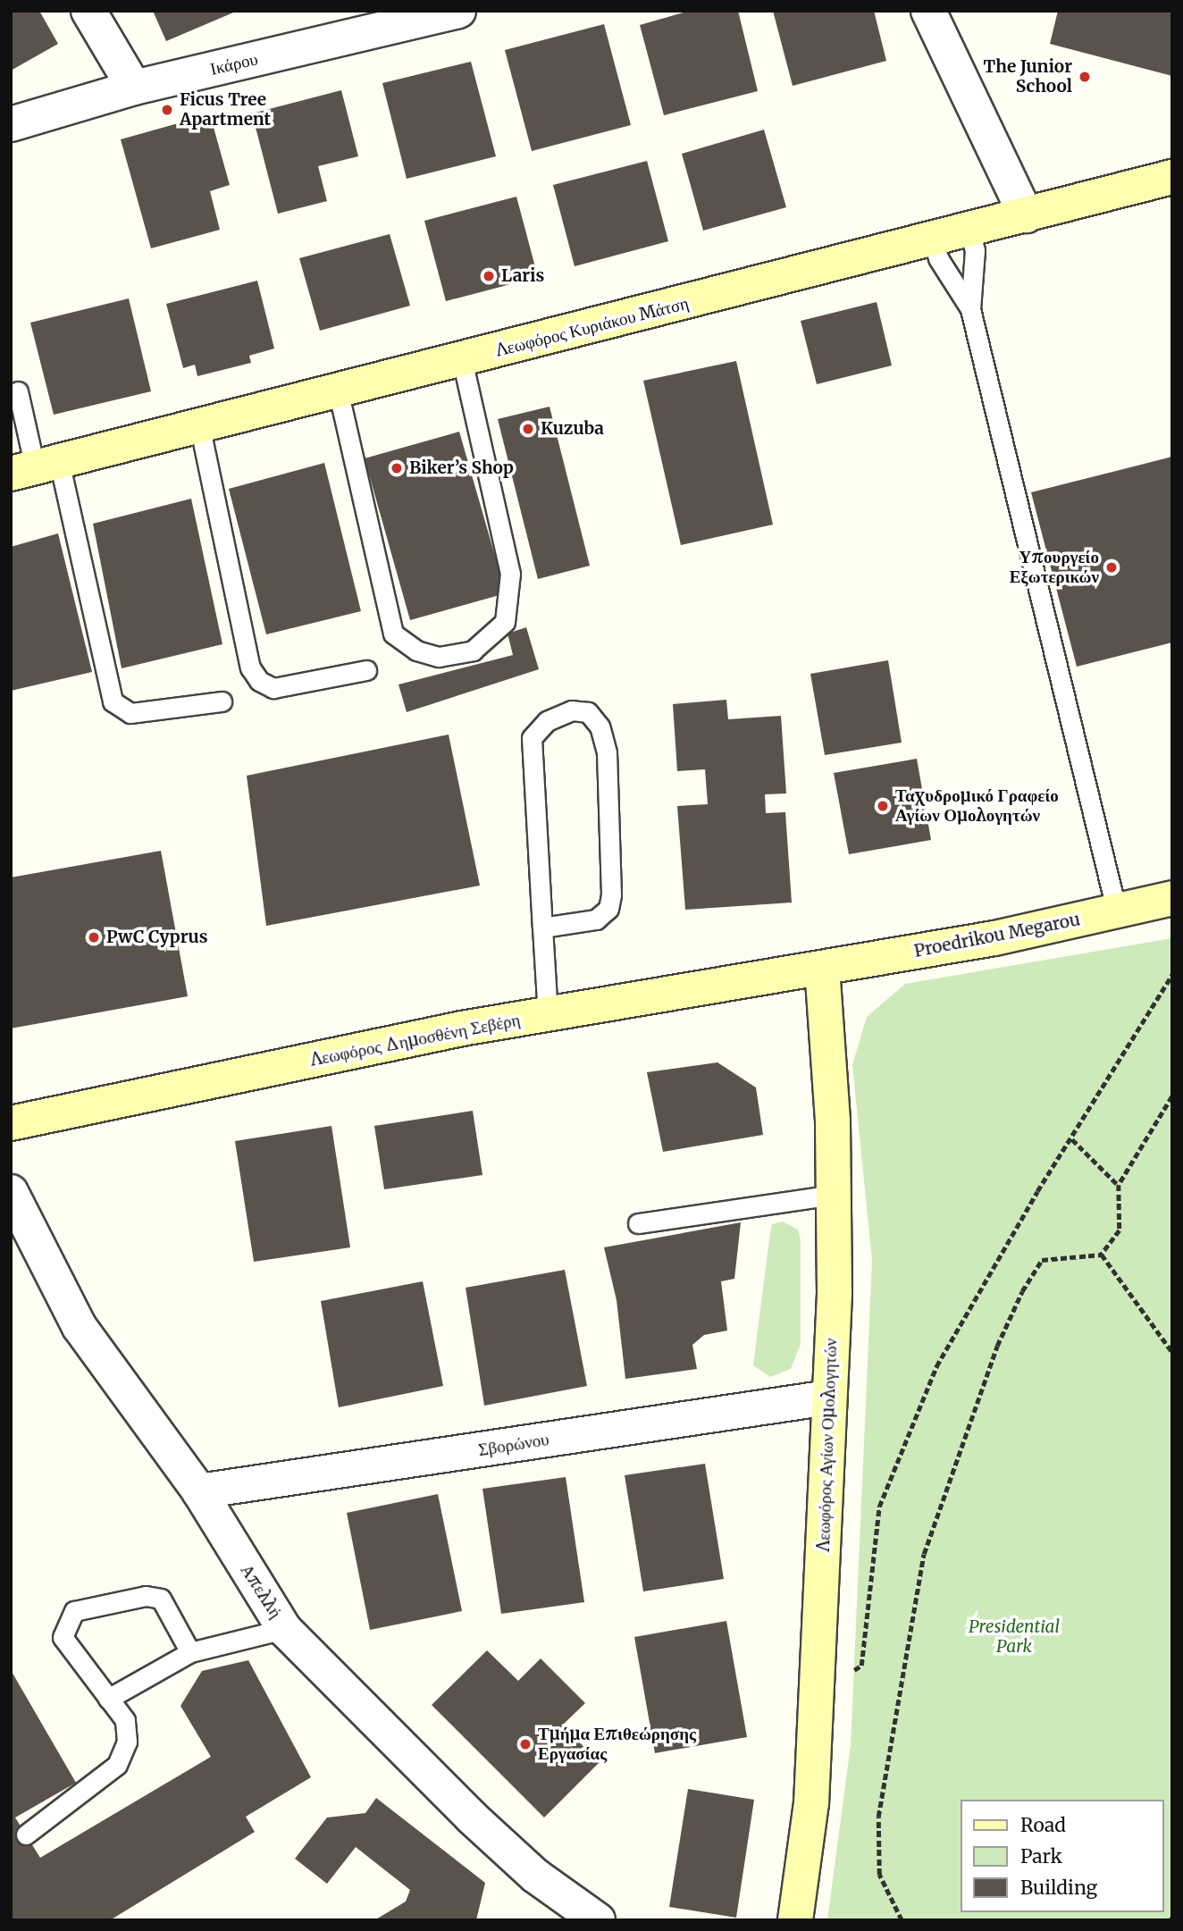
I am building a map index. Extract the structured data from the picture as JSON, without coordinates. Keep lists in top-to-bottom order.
{
  "streets": {
    "main road": [
      "Λεωφόρος Κυριάκου Μάτση",
      "Proedrikou Megarou",
      "Λεωφόρος Δημοσθένη Σεβέρη",
      "Λεωφόρος Αγίων Ομολογητών"
    ],
    "street": ["Ικάρου", "Σβορώνου", "Απελλή"]
  },
  "crossings": [
    ["Proedrikou Megarou", "Λεωφόρος Δημοσθένη Σεβέρη"],
    ["Proedrikou Megarou", "Λεωφόρος Αγίων Ομολογητών"],
    ["Λεωφόρος Δημοσθένη Σεβέρη", "Λεωφόρος Αγίων Ομολογητών"],
    ["Σβορώνου", "Λεωφόρος Αγίων Ομολογητών"],
    ["Σβορώνου", "Απελλή"]
  ],
  "parks": ["Presidential Park"],
  "places": [
    "The Junior School",
    "Ficus Tree Apartment",
    "Laris",
    "Kuzuba",
    "Biker’s Shop",
    "Υπουργείο Εξωτερικών",
    "Ταχυδρομικό Γραφείο Αγίων Ομολογητών",
    "PwC Cyprus",
    "Τμήμα Επιθεώρησης Εργασίας"
  ],
  "legend": ["Road", "Park", "Building"]
}
